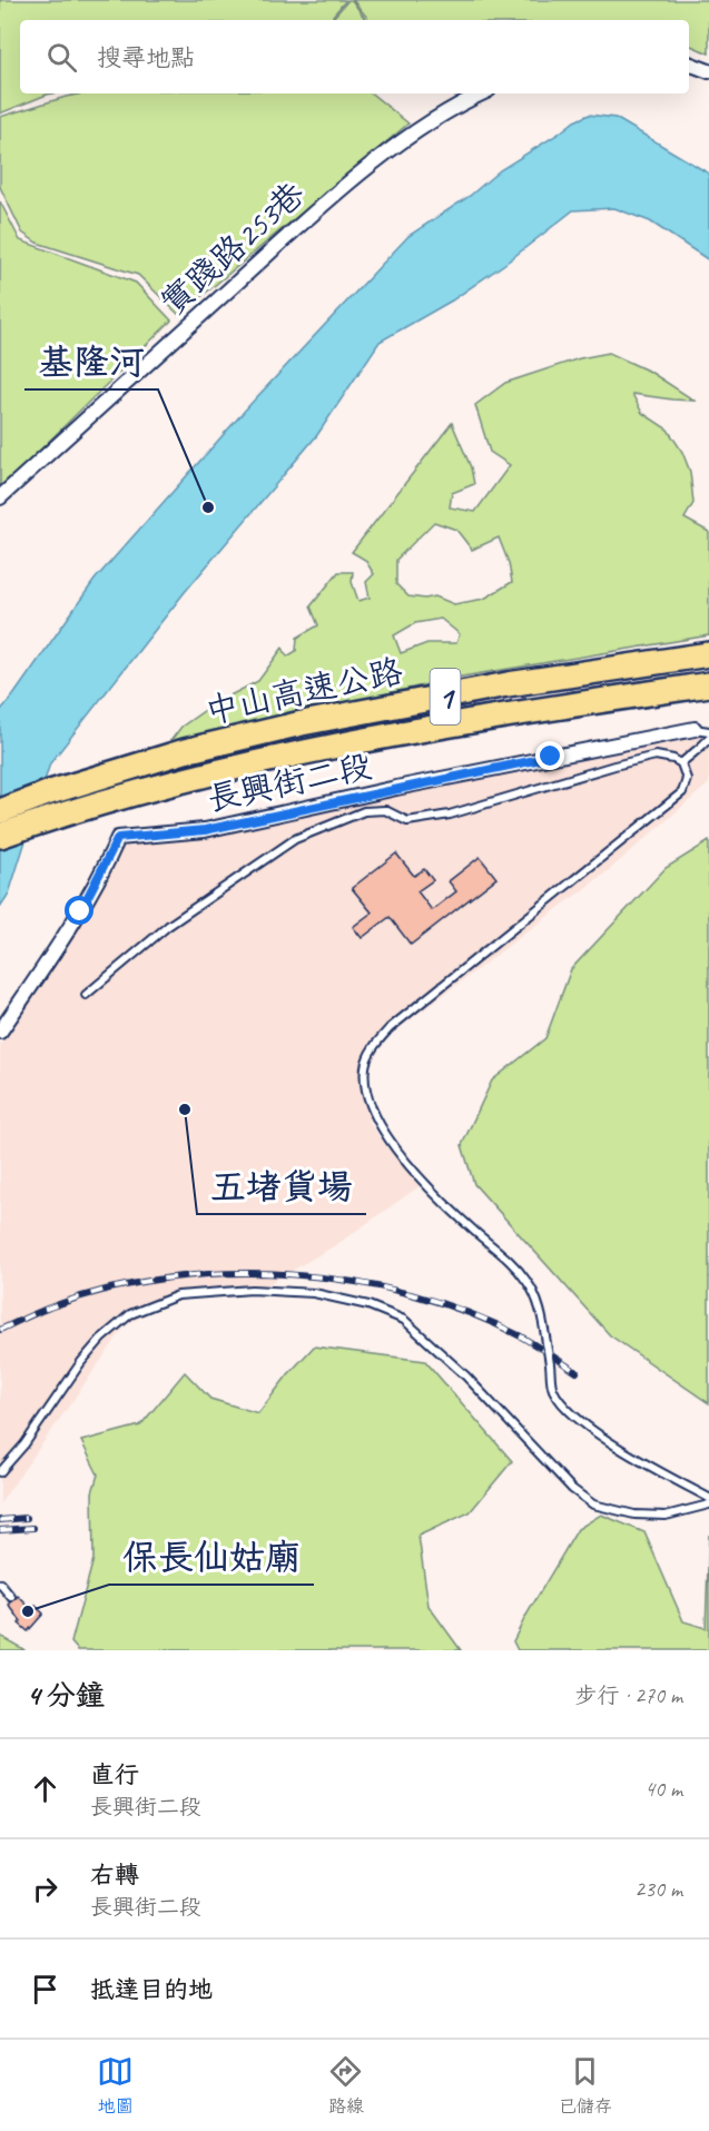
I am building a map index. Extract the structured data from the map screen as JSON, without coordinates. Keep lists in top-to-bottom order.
{
  "streets": {
    "highway": ["中山高速公路", "1"],
    "street": ["實踐路253巷", "長興街二段"]
  },
  "places": ["基隆河", "五堵貨場", "保長仙姑廟"],
  "page": {
    "search": "搜尋地點",
    "heading": ["4 分鐘", "步行 · 270 m"],
    "list": [
      ["直行", "長興街二段", "40 m"],
      ["右轉", "長興街二段", "230 m"],
      "抵達目的地"
    ],
    "nav": ["地圖", "路線", "已儲存"]
  }
}
